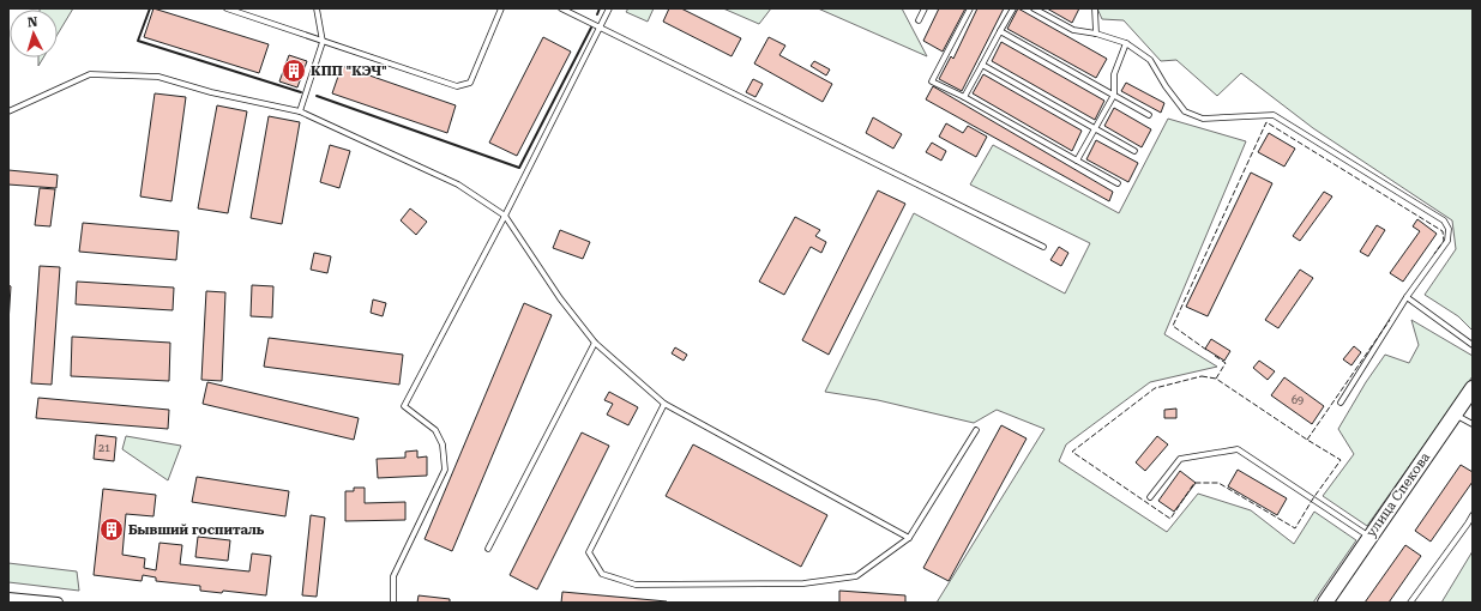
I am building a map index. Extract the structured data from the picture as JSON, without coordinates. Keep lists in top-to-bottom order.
{
  "streets": {
    "main road": ["улица Спекова"]
  },
  "places": {
    "building": ["КПП \"КЭЧ\"", "Бывший госпиталь"]
  },
  "house_numbers": ["69", "21"],
  "north": "top"
}
